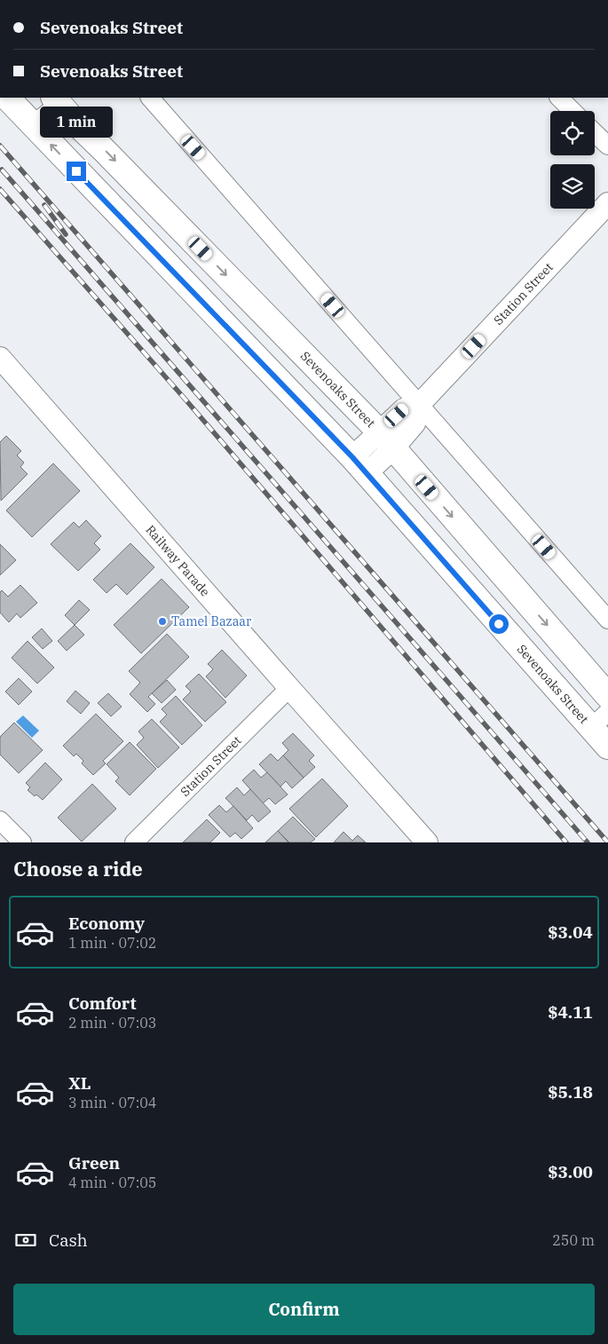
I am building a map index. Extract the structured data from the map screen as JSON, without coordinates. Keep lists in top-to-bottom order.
{
  "streets": {
    "main road": ["Sevenoaks Street"],
    "street": ["Station Street", "Railway Parade"]
  },
  "crossings": [
    ["Station Street", "Sevenoaks Street"],
    ["Station Street", "Railway Parade"]
  ],
  "places": ["Tamel Bazaar"],
  "page": {
    "banner": ["Sevenoaks Street", "Sevenoaks Street"],
    "bubble": "1 min",
    "heading": "Choose a ride",
    "list": [
      {
        "name": "Economy",
        "note": "1 min · 07:02",
        "value": "$3.04"
      },
      {
        "name": "Comfort",
        "note": "2 min · 07:03",
        "value": "$4.11"
      },
      {
        "name": "XL",
        "note": "3 min · 07:04",
        "value": "$5.18"
      },
      {
        "name": "Green",
        "note": "4 min · 07:05",
        "value": "$3.00"
      }
    ],
    "pay": ["Cash", "250 m"],
    "buttons": "Confirm"
  }
}
